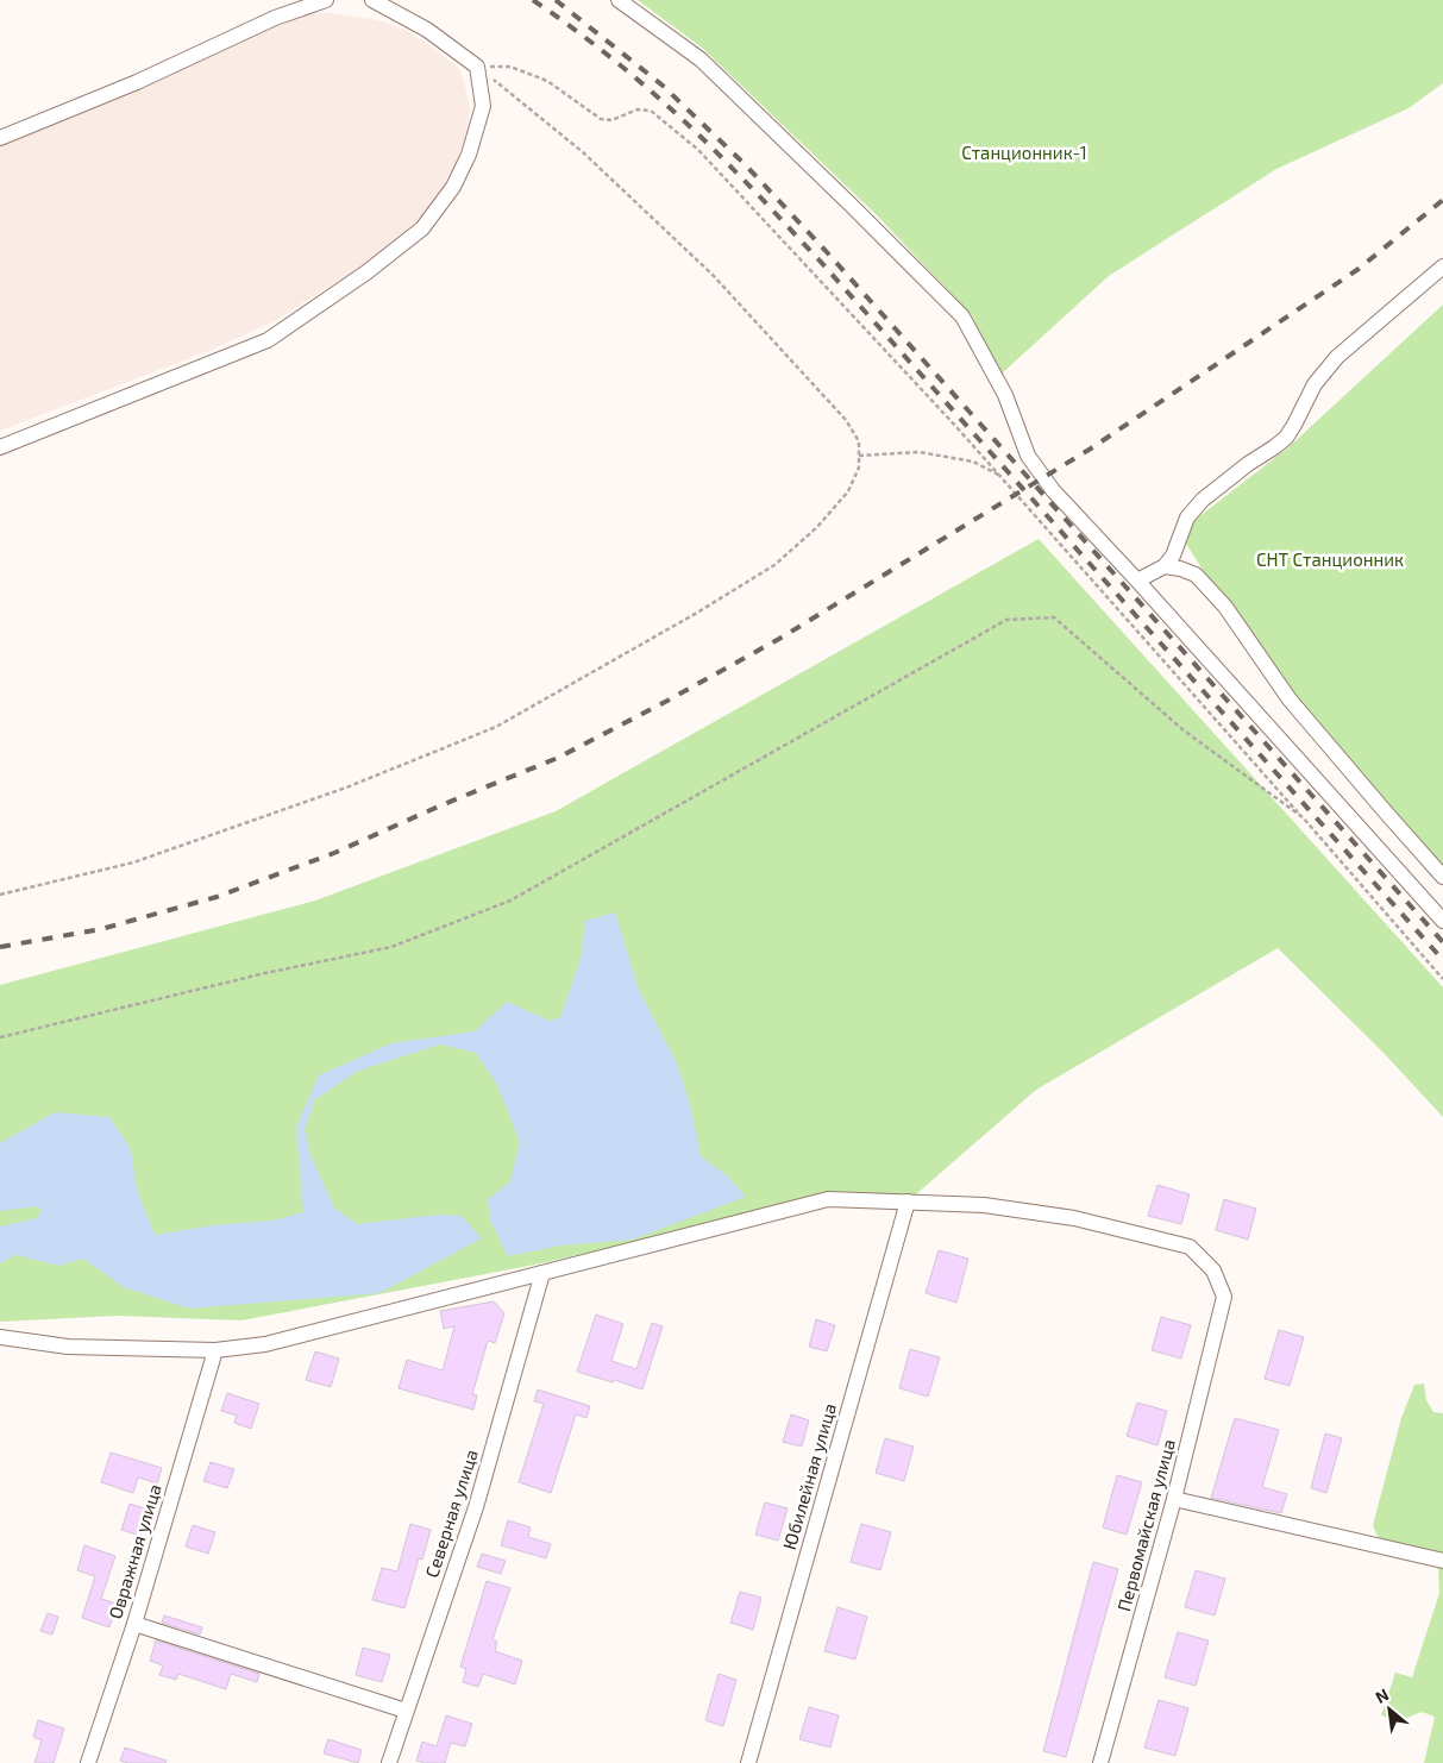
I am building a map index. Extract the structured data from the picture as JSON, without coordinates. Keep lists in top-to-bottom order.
{
  "streets": {
    "street": [
      "Юбилейная улица",
      "Северная улица",
      "Первомайская улица",
      "Овражная улица"
    ]
  },
  "crossings": [
    ["Юбилейная улица", "Первомайская улица"]
  ],
  "parks": ["Станционник-1", "СНТ Станционник"],
  "north": "top left"
}
